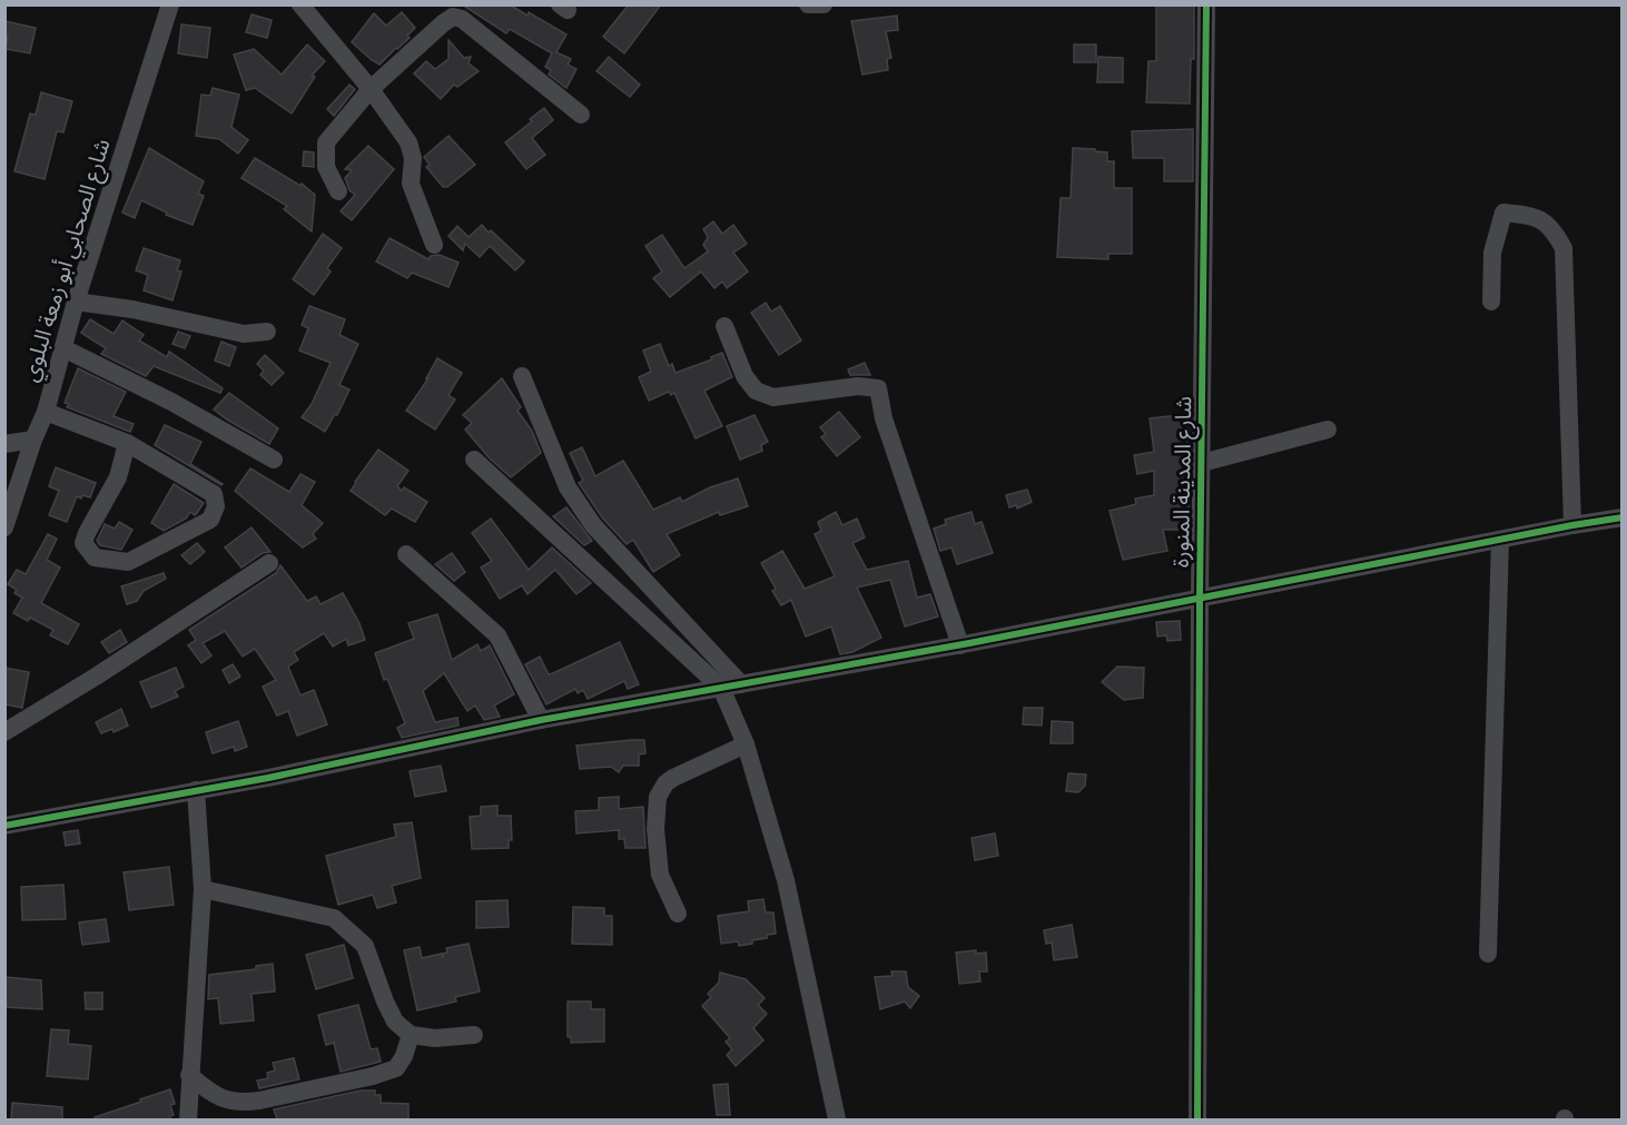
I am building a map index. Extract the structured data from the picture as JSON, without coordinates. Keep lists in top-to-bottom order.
{
  "streets": {
    "street": ["شارع الصحابي أبو زمعة البلوي", "شارع المدينة المنورة"]
  }
}
